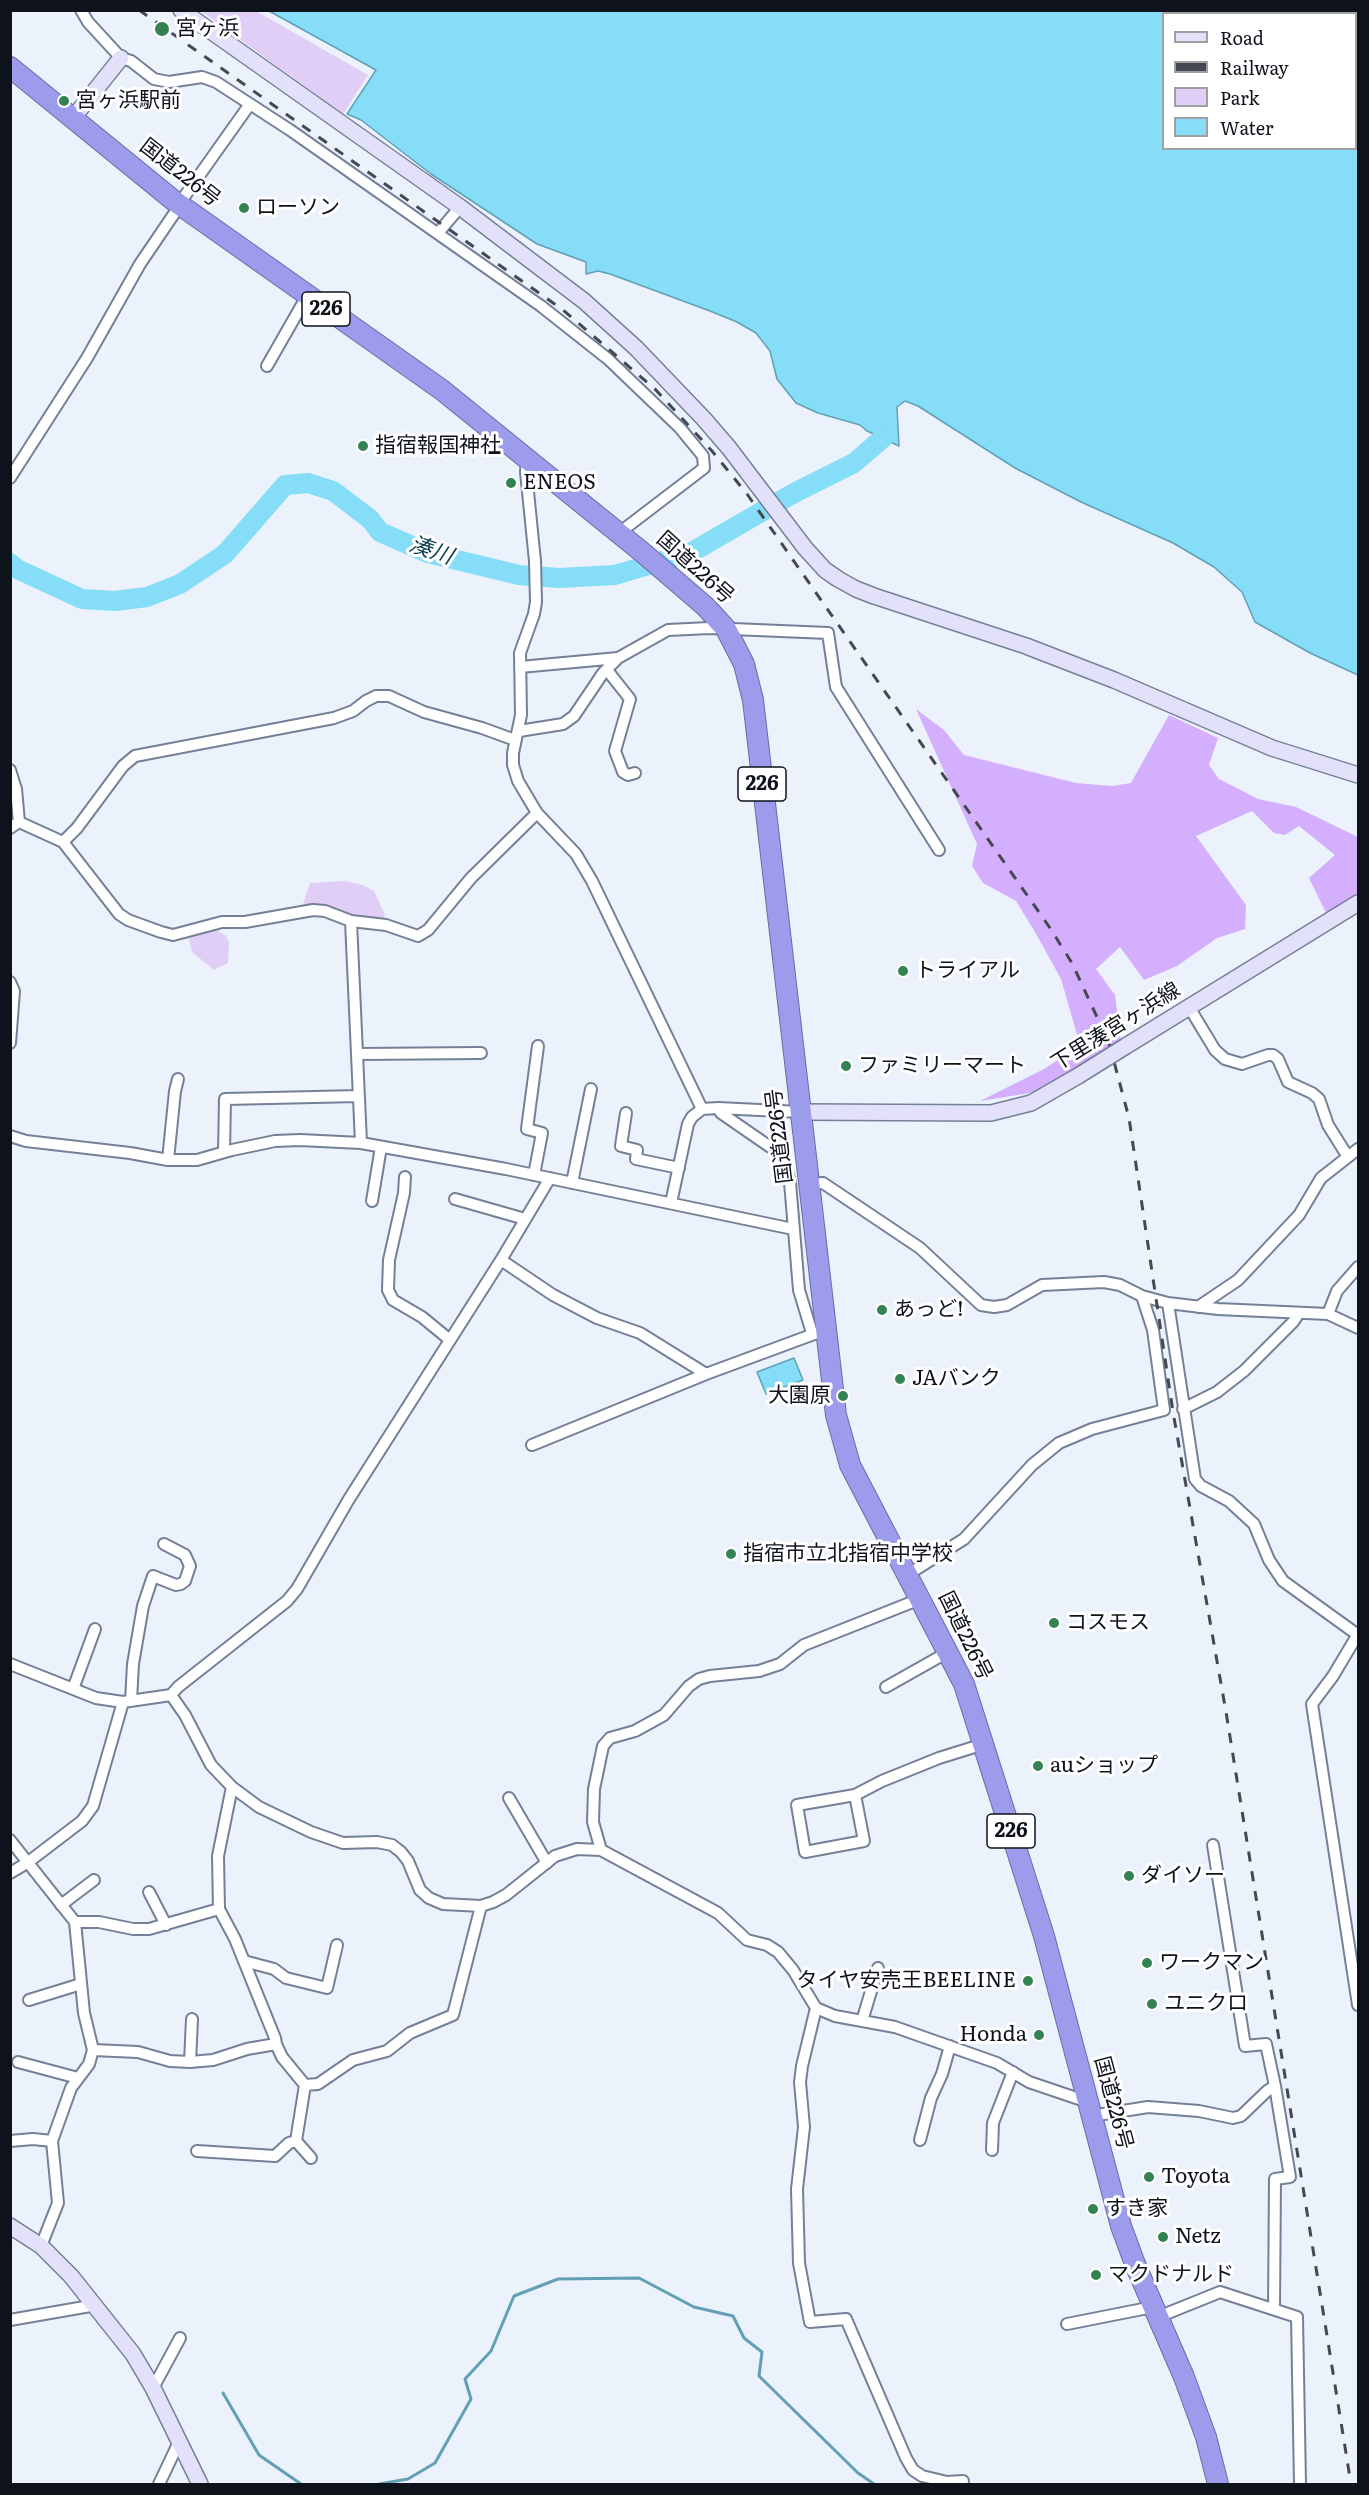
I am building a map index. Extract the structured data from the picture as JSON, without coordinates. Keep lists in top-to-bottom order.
{
  "streets": {
    "highway": ["国道226号", "226"],
    "street": ["下里湊宮ヶ浜線"]
  },
  "crossings": [
    ["国道226号", "下里湊宮ヶ浜線"]
  ],
  "water": ["湊川"],
  "places": [
    "宮ヶ浜",
    "宮ヶ浜駅前",
    "ローソン",
    "指宿報国神社",
    "ENEOS",
    "トライアル",
    "ファミリーマート",
    "あっど!",
    "JAバンク",
    "大園原",
    "指宿市立北指宿中学校",
    "コスモス",
    "auショップ",
    "ダイソー",
    "ワークマン",
    "タイヤ安売王BEELINE",
    "ユニクロ",
    "Honda",
    "Toyota",
    "すき家",
    "Netz",
    "マクドナルド"
  ],
  "legend": [
    "Road",
    "Railway",
    "Park",
    "Water"
  ]
}
